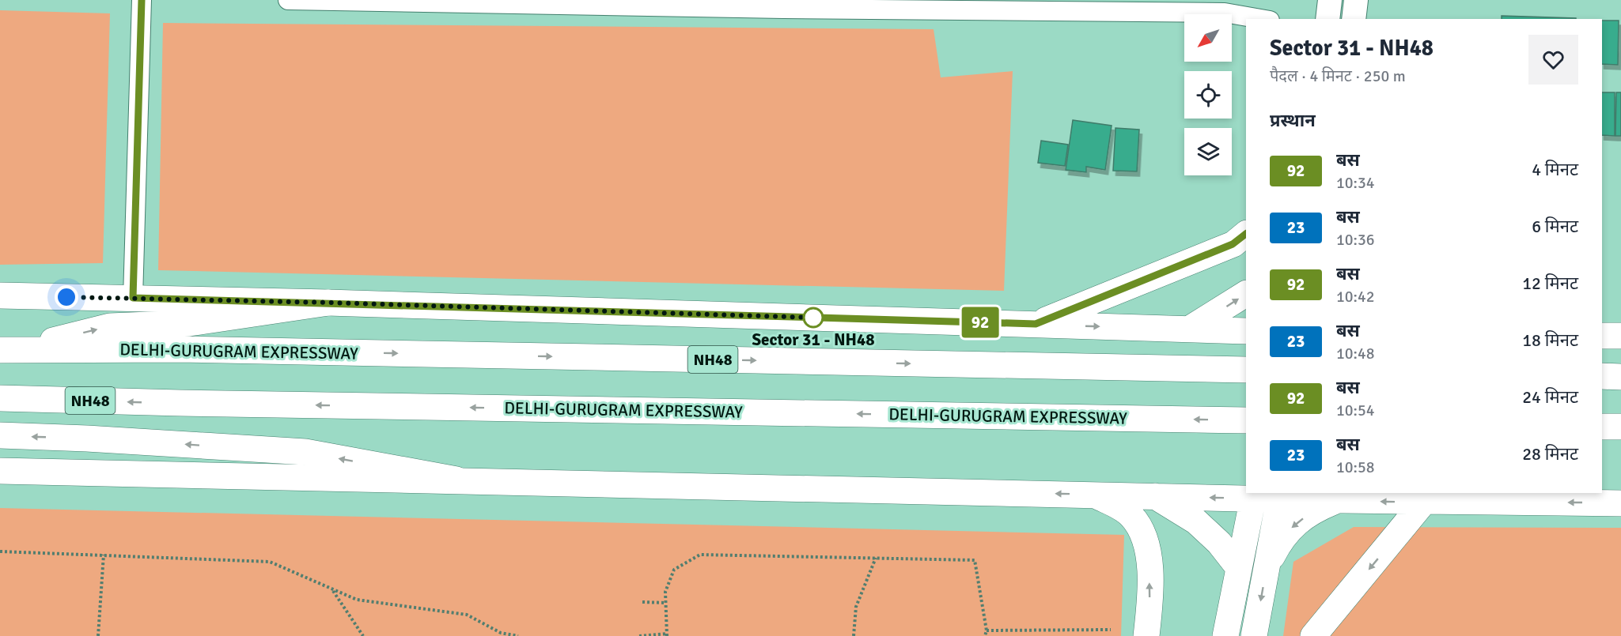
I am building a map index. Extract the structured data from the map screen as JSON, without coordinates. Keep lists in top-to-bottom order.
{
  "streets": {
    "main road": ["DELHI-GURUGRAM EXPRESSWAY", "NH48"]
  },
  "places": ["Sector 31 - NH48"],
  "lines": ["bus line 92"],
  "north": "bottom left",
  "page": {
    "on_map": "92",
    "heading": [
      ["Sector 31 - NH48", "पैदल · 4 मिनट · 250 m"],
      "प्रस्थान"
    ],
    "list": [
      {
        "mark": "92",
        "name": "बस",
        "note": "10:34",
        "value": "4 मिनट"
      },
      {
        "mark": "23",
        "name": "बस",
        "note": "10:36",
        "value": "6 मिनट"
      },
      {
        "mark": "92",
        "name": "बस",
        "note": "10:42",
        "value": "12 मिनट"
      },
      {
        "mark": "23",
        "name": "बस",
        "note": "10:48",
        "value": "18 मिनट"
      },
      {
        "mark": "92",
        "name": "बस",
        "note": "10:54",
        "value": "24 मिनट"
      },
      {
        "mark": "23",
        "name": "बस",
        "note": "10:58",
        "value": "28 मिनट"
      }
    ]
  }
}
